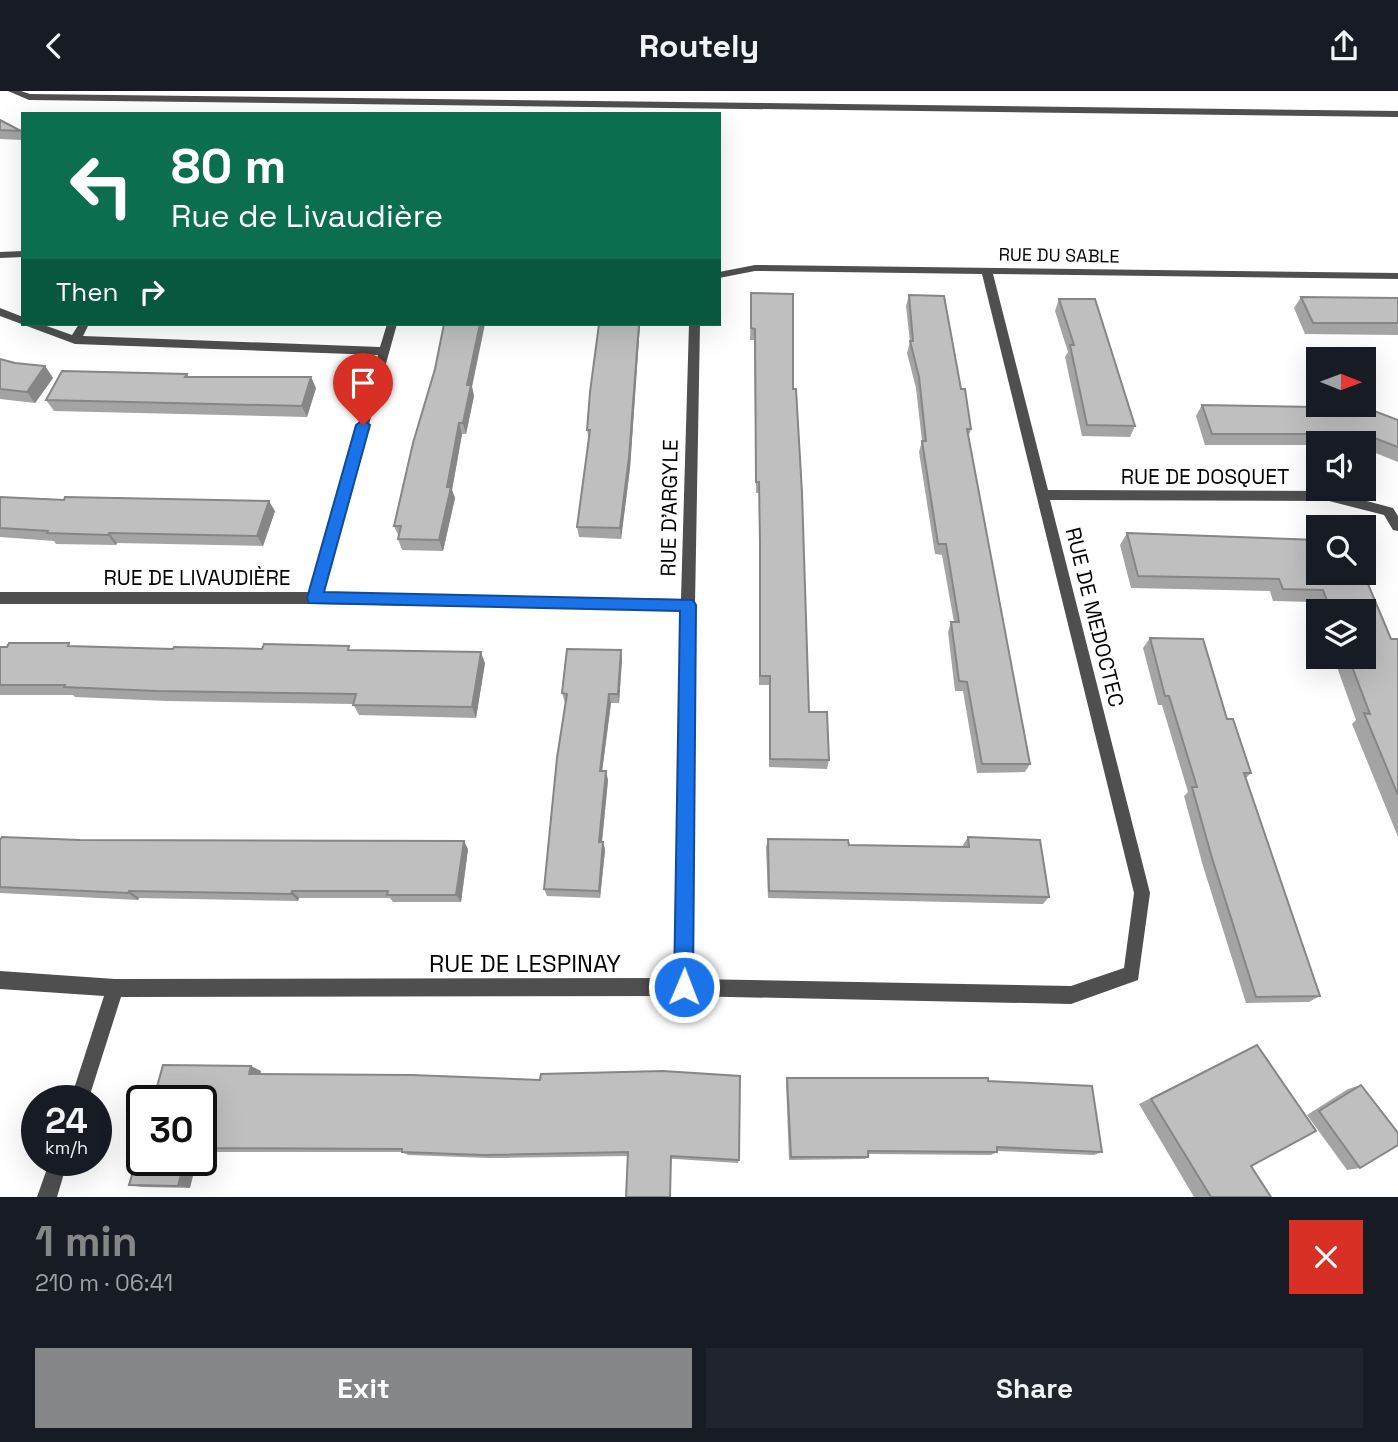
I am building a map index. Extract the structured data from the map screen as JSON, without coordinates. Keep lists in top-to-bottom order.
{
  "streets": {
    "street": [
      "RUE DU SABLE",
      "RUE DE DOSQUET",
      "RUE D'ARGYLE",
      "RUE DE LIVAUDIÈRE",
      "RUE DE MEDOCTEC",
      "RUE DE LESPINAY"
    ]
  },
  "crossings": [
    ["RUE DU SABLE", "RUE DE MEDOCTEC"],
    ["RUE DE DOSQUET", "RUE DE MEDOCTEC"],
    ["RUE D'ARGYLE", "RUE DE LIVAUDIÈRE"],
    ["RUE D'ARGYLE", "RUE DE LESPINAY"],
    ["RUE DE MEDOCTEC", "RUE DE LESPINAY"]
  ],
  "north": "right",
  "page": {
    "header": "Routely",
    "turn": ["80 m", "Rue de Livaudière"],
    "then": "Then",
    "speed": "24 km/h",
    "limit": "30",
    "heading": ["1 min", "210 m · 06:41"],
    "buttons": ["Exit", "Share"]
  }
}
